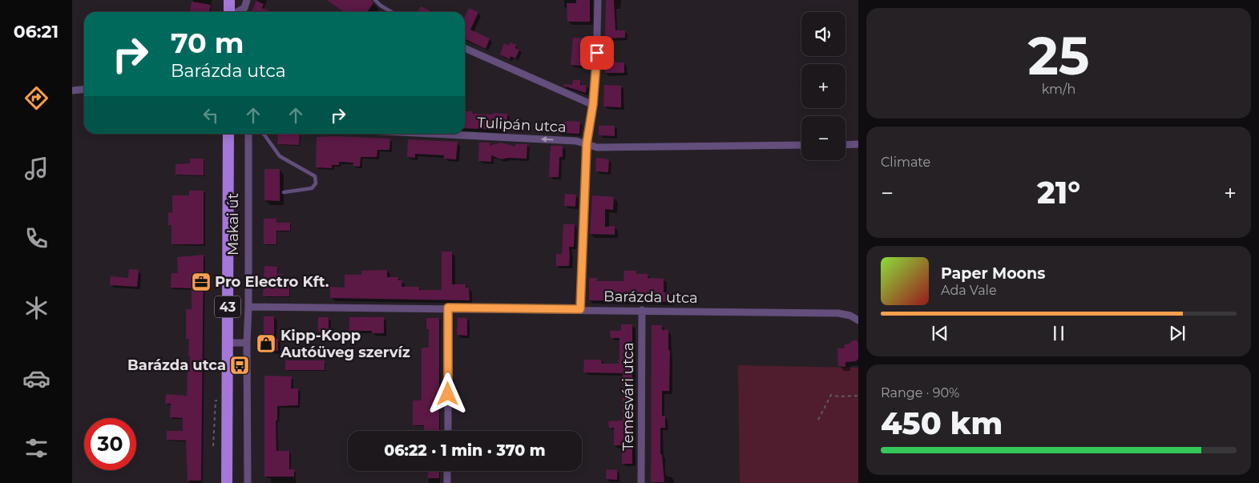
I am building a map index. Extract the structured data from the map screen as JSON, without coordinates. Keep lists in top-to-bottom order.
{
  "streets": {
    "main road": ["Makai út", "43"],
    "street": ["Tulipán utca", "Barázda utca", "Temesvári utca"]
  },
  "crossings": [
    ["Makai út", "Barázda utca"],
    ["Barázda utca", "Temesvári utca"]
  ],
  "places": {
    "office": ["Pro Electro Kft."],
    "shop": ["Kipp-Kopp Autóüveg szervíz"],
    "bus stop": ["Barázda utca"]
  },
  "page": {
    "tabs": "06:21",
    "tile": [
      ["25", "km/h"],
      "Climate",
      ["Range · 90%", "450 km"]
    ],
    "map_buttons": ["+", "−"],
    "turn": ["70 m", "Barázda utca"],
    "heat": ["−", "21°", "+"],
    "song": ["Paper Moons", "Ada Vale"],
    "limit": "30",
    "trip": "06:22 · 1 min · 370 m"
  }
}
